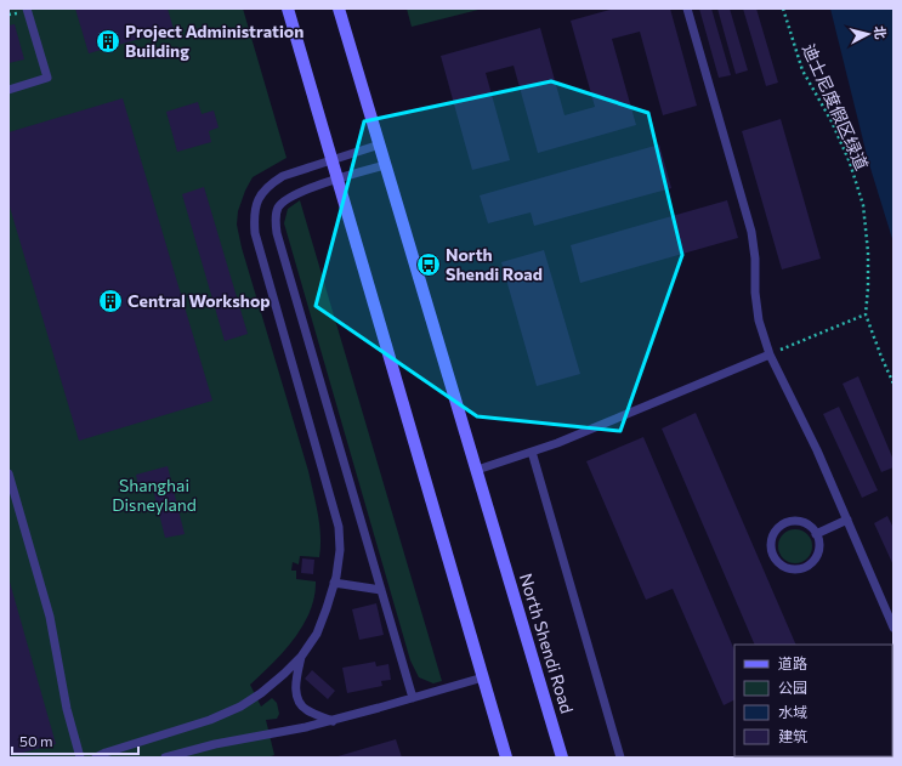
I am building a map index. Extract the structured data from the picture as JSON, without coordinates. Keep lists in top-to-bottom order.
{
  "streets": {
    "street": ["North Shendi Road"],
    "path": ["迪士尼度假区绿道"]
  },
  "parks": ["Shanghai Disneyland"],
  "places": {
    "building": ["Project Administration Building", "Central Workshop"],
    "bus stop": ["North Shendi Road"]
  },
  "legend": [
    "道路",
    "公园",
    "水域",
    "建筑"
  ],
  "scale_bar": "50 m",
  "north": "right"
}
